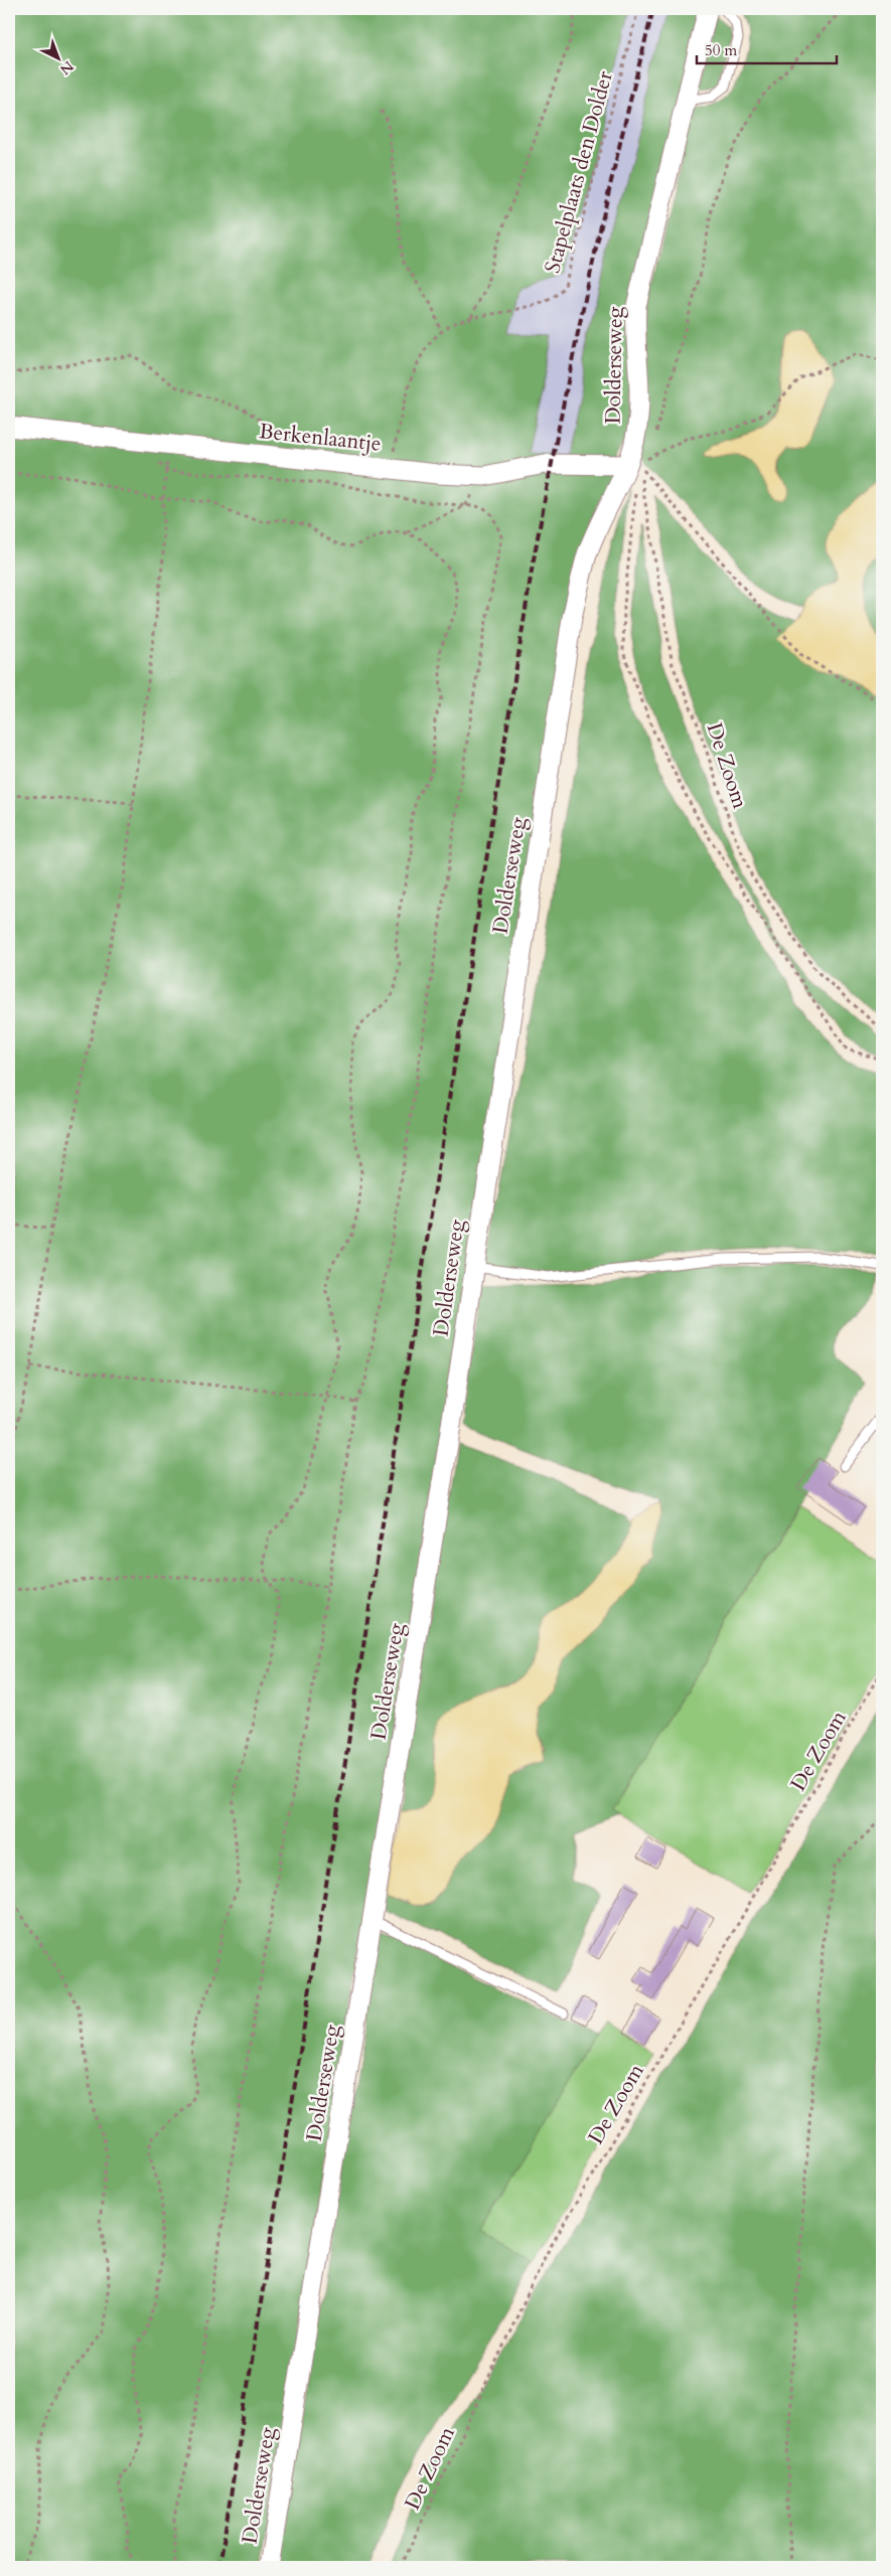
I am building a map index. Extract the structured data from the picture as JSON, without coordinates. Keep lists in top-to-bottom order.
{
  "streets": {
    "street": ["Dolderseweg", "Berkenlaantje"],
    "path": ["Stapelplaats den Dolder", "De Zoom"]
  },
  "crossings": [
    ["Stapelplaats den Dolder", "Berkenlaantje"],
    ["Dolderseweg", "Berkenlaantje"],
    ["Dolderseweg", "De Zoom"],
    ["Berkenlaantje", "De Zoom"]
  ],
  "scale_bar": "50 m",
  "north": "bottom right"
}
